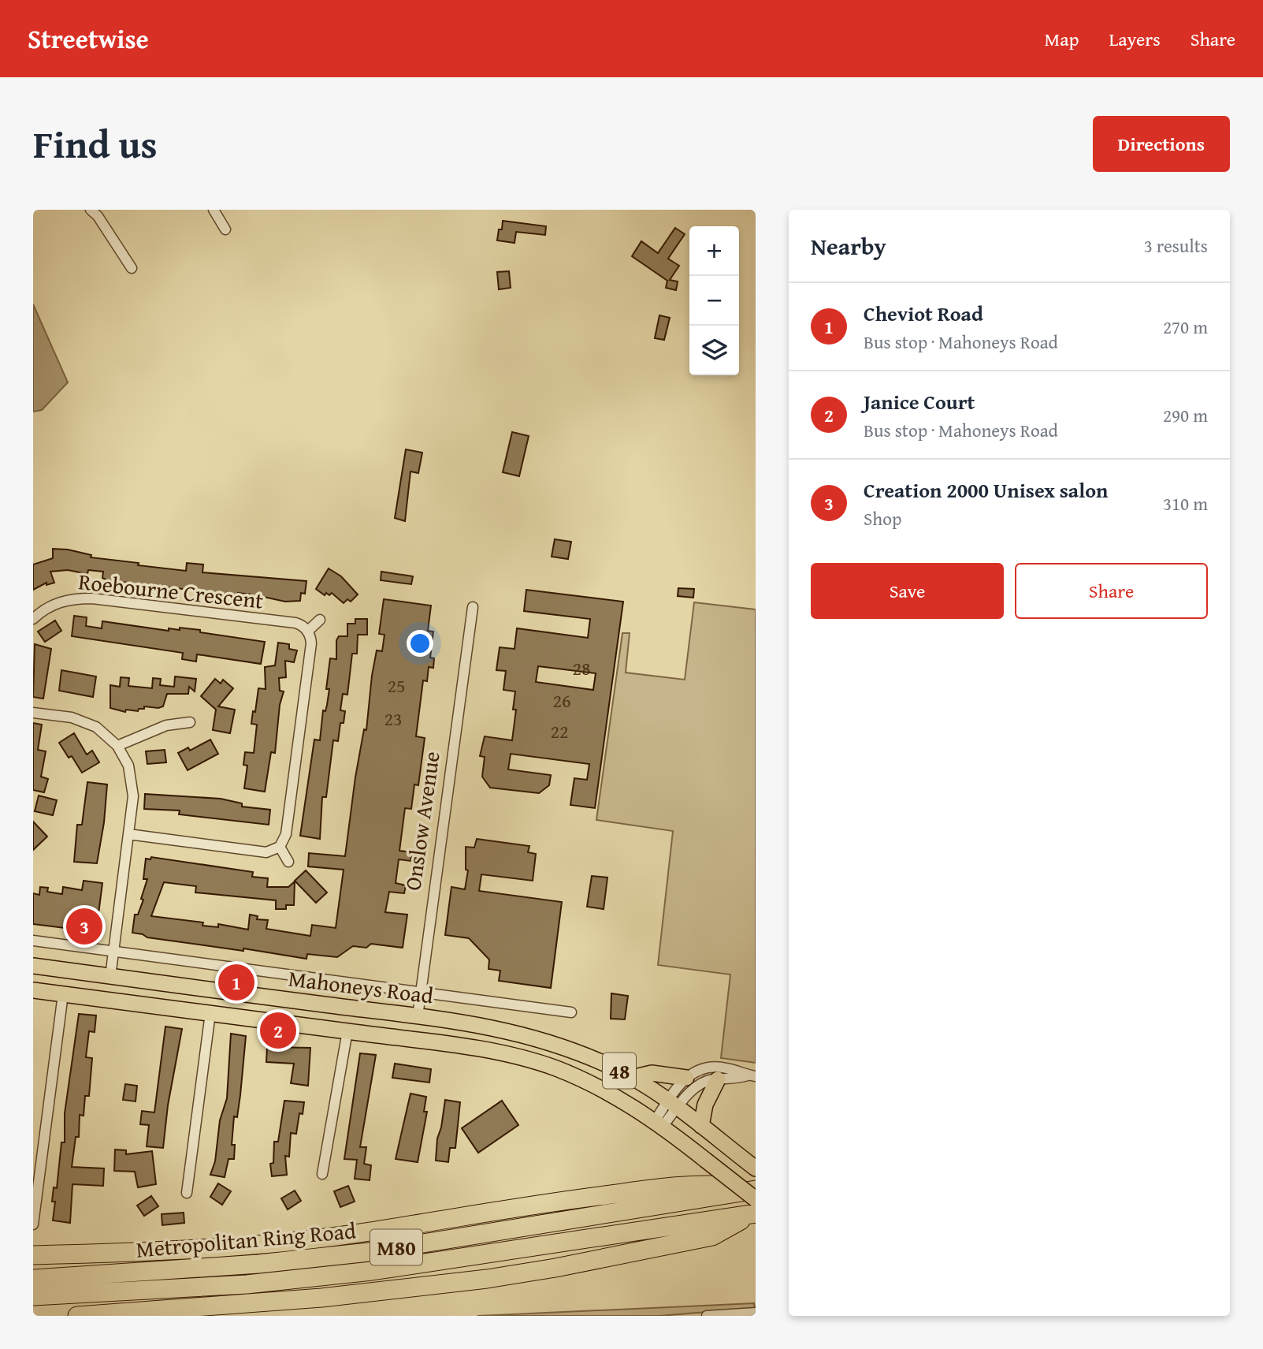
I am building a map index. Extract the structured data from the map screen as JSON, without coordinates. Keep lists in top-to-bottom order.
{
  "streets": {
    "highway": ["Metropolitan Ring Road", "M80"],
    "main road": ["Onslow Avenue", "Mahoneys Road", "48"],
    "street": ["Roebourne Crescent"]
  },
  "crossings": [
    ["Onslow Avenue", "Mahoneys Road"],
    ["Mahoneys Road", "Metropolitan Ring Road"]
  ],
  "house_numbers": [
    "28",
    "25",
    "26",
    "23",
    "22"
  ],
  "page": {
    "header": "Streetwise",
    "nav": ["Map", "Layers", "Share"],
    "title": "Find us",
    "buttons": [
      "Directions",
      ["Save", "Share"]
    ],
    "heading": ["Nearby", "3 results"],
    "map_buttons": ["+", "−"],
    "list": [
      {
        "mark": "1",
        "name": "Cheviot Road",
        "note": "Bus stop · Mahoneys Road",
        "value": "270 m"
      },
      {
        "mark": "2",
        "name": "Janice Court",
        "note": "Bus stop · Mahoneys Road",
        "value": "290 m"
      },
      {
        "mark": "3",
        "name": "Creation 2000 Unisex salon",
        "note": "Shop",
        "value": "310 m"
      }
    ],
    "pins": ["3", "1", "2"]
  }
}
